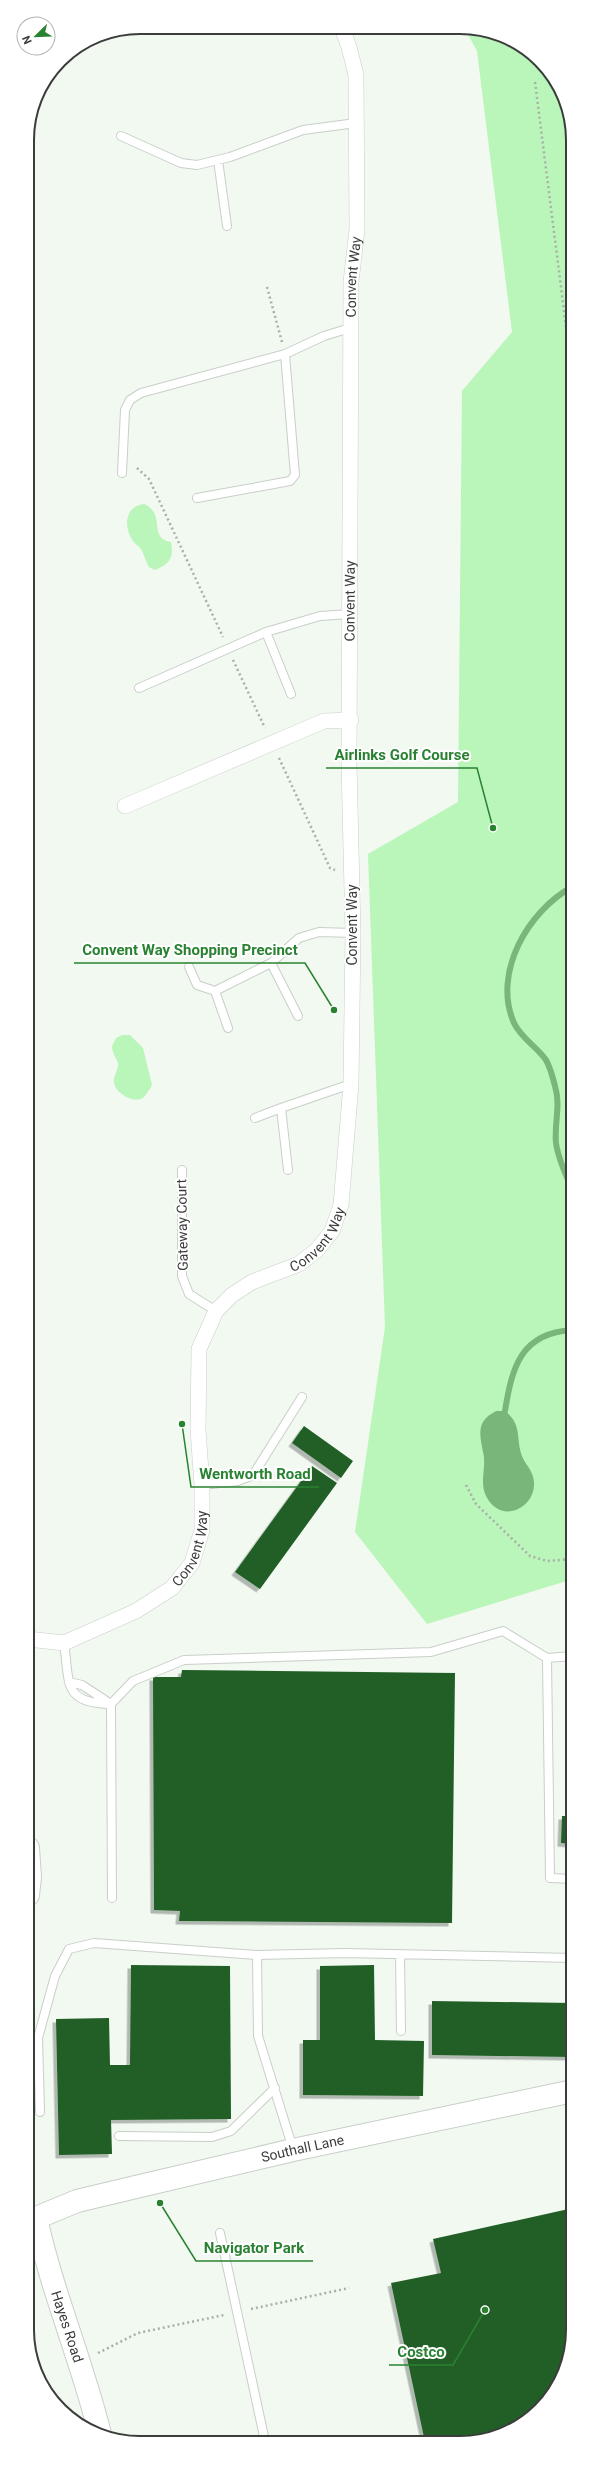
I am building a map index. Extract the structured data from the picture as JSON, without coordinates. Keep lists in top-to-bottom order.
{
  "streets": {
    "street": ["Convent Way", "Southall Lane", "Hayes Road"],
    "lane": ["Gateway Court"]
  },
  "crossings": [
    ["Convent Way", "Gateway Court"]
  ],
  "places": [
    "Airlinks Golf Course",
    "Convent Way Shopping Precinct",
    "Wentworth Road",
    "Navigator Park",
    "Costco"
  ],
  "north": "bottom left"
}
